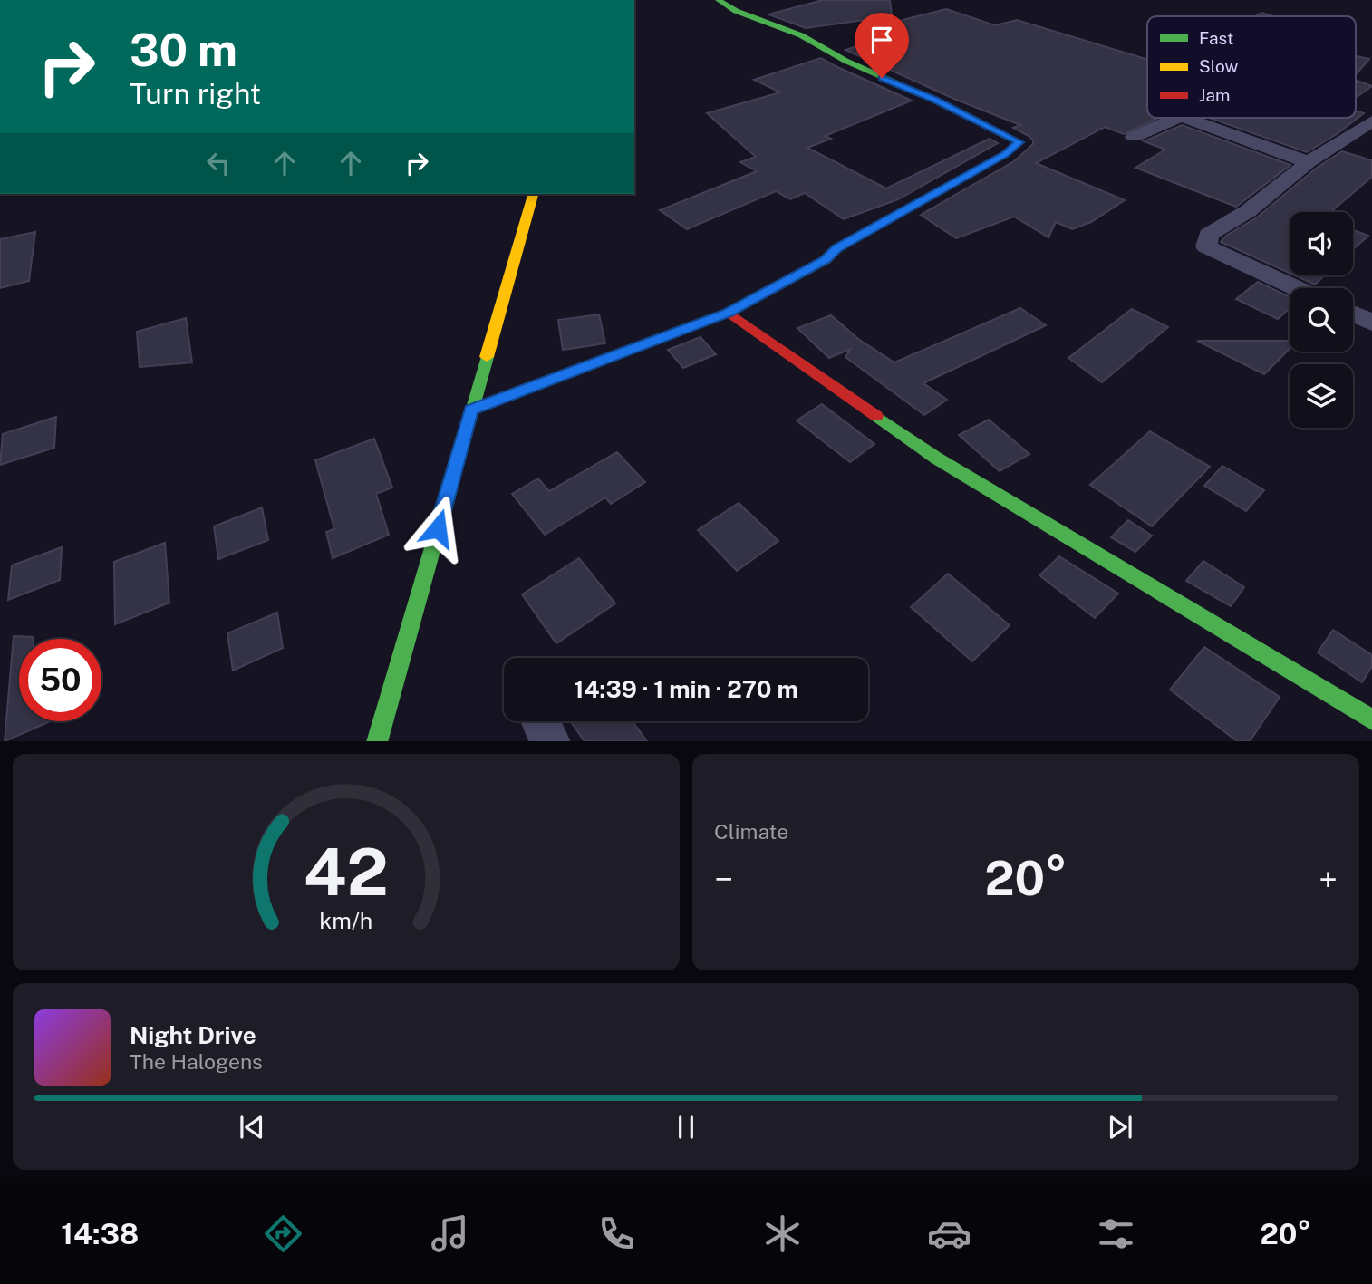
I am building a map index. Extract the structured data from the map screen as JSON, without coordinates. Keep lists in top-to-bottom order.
{
  "legend": ["Fast", "Slow", "Jam"],
  "page": {
    "turn": ["30 m", "Turn right"],
    "limit": "50",
    "trip": "14:39 · 1 min · 270 m",
    "tile": "Climate",
    "heat": ["−", "20°", "+"],
    "song": ["Night Drive", "The Halogens"],
    "tabs": ["14:38", "20°"],
    "gauge": ["42", "km/h"]
  }
}
